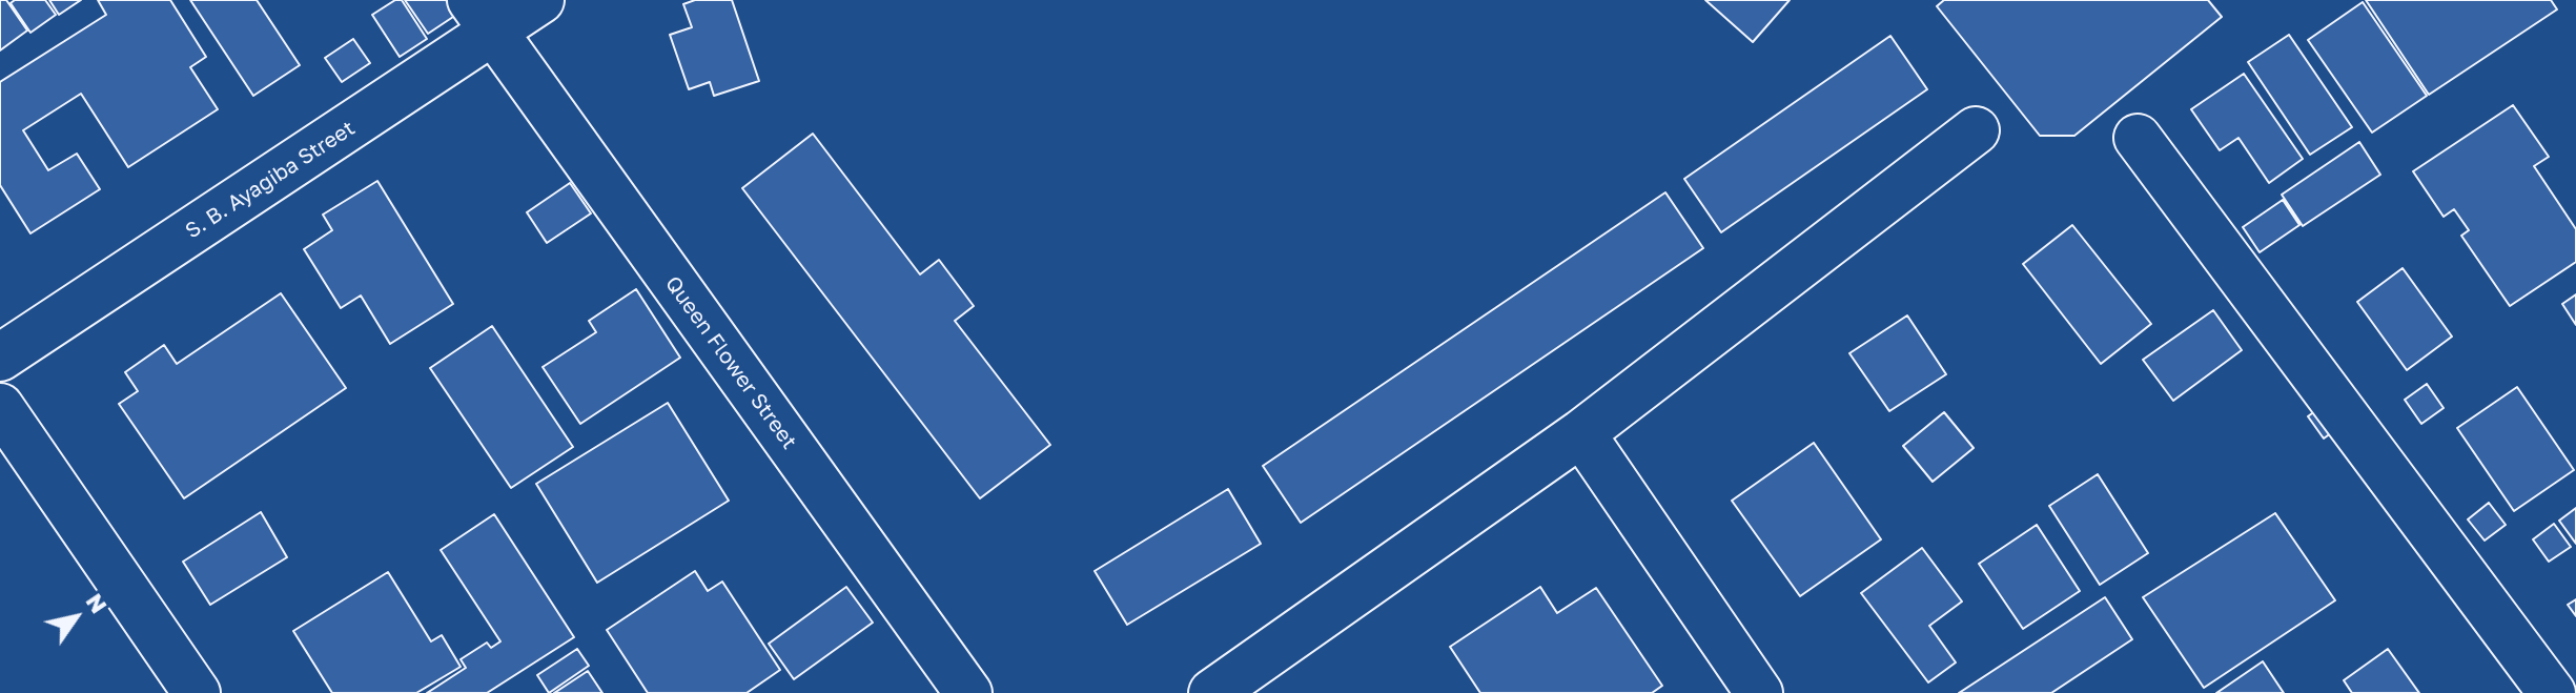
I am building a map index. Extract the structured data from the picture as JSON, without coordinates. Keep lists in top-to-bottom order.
{
  "streets": {
    "street": ["S. B. Ayagiba Street", "Queen Flower Street"]
  },
  "crossings": [
    ["S. B. Ayagiba Street", "Queen Flower Street"]
  ],
  "north": "top right"
}
